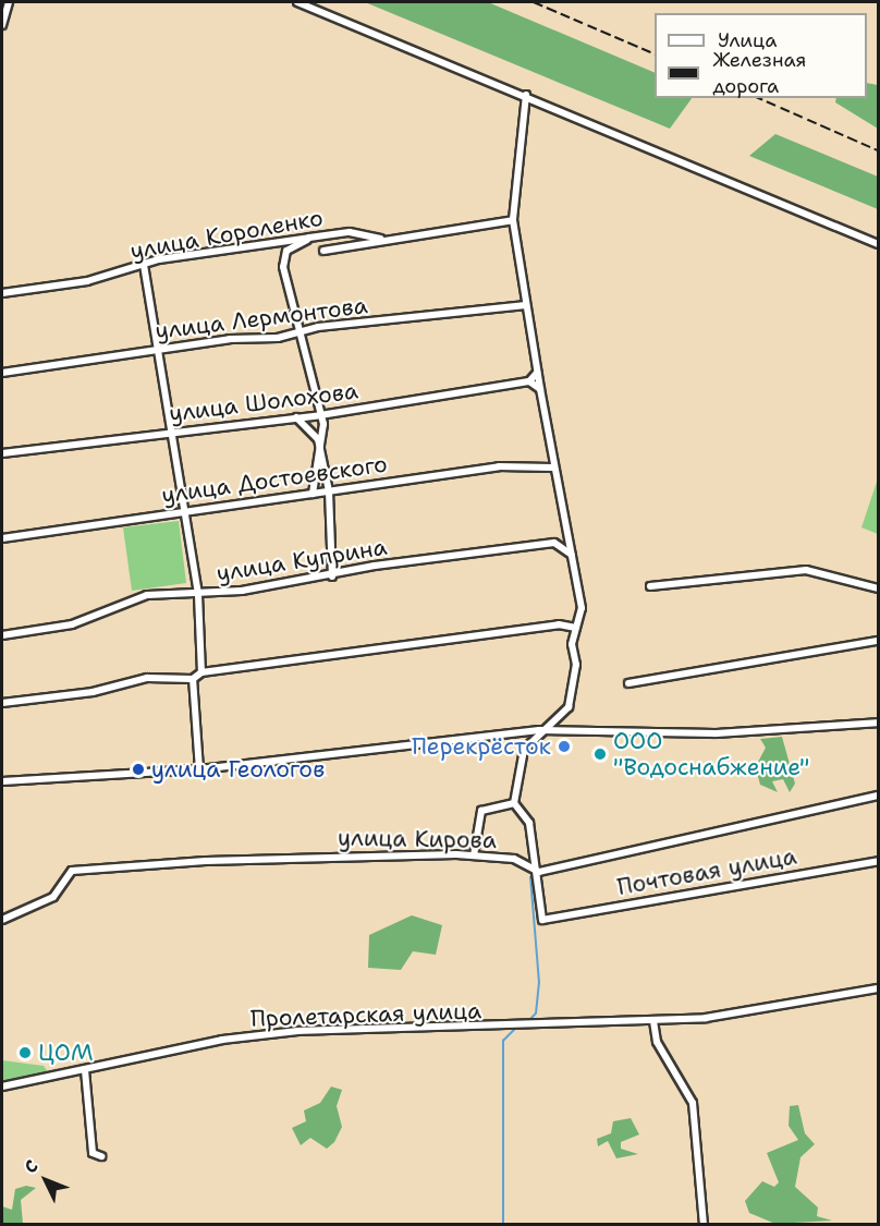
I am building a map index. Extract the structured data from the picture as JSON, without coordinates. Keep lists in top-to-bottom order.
{
  "streets": {
    "street": [
      "улица Короленко",
      "улица Лермонтова",
      "улица Шолохова",
      "улица Достоевского",
      "улица Куприна",
      "улица Кирова",
      "Почтовая улица",
      "Пролетарская улица"
    ]
  },
  "crossings": [
    ["улица Кирова", "Почтовая улица"]
  ],
  "places": [
    "Перекрёсток",
    "ООО \"Водоснабжение\"",
    "улица Геологов",
    "ЦОМ"
  ],
  "legend": ["Улица", "Железная дорога"],
  "north": "top left"
}
